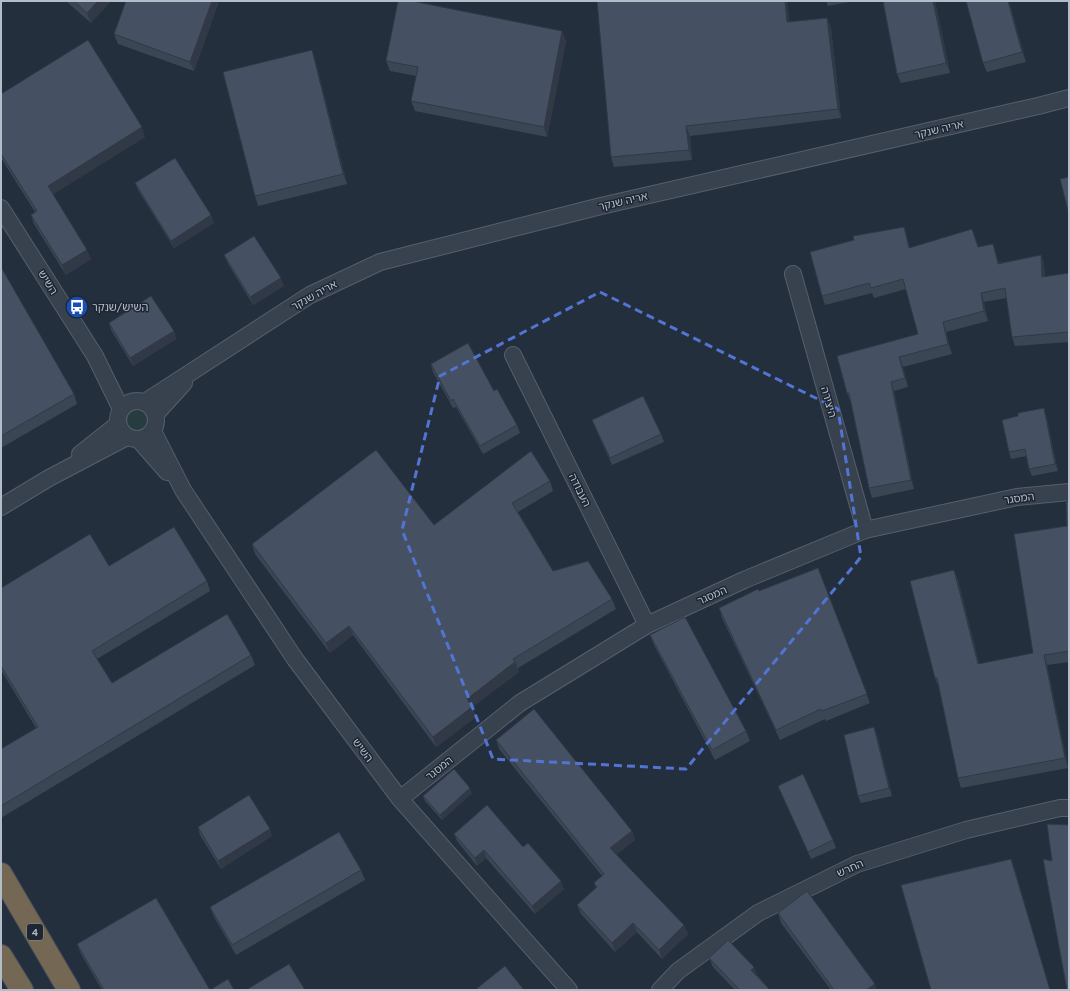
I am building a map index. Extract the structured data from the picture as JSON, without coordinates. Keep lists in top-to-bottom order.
{
  "streets": {
    "highway": ["4"],
    "street": [
      "אריה שנקר",
      "השיש",
      "היצירה",
      "העבודה",
      "המסגר",
      "החרש"
    ]
  },
  "crossings": [
    ["אריה שנקר", "השיש"],
    ["השיש", "המסגר"],
    ["היצירה", "המסגר"],
    ["העבודה", "המסגר"]
  ],
  "places": {
    "bus stop": ["השיש/שנקר"]
  }
}
